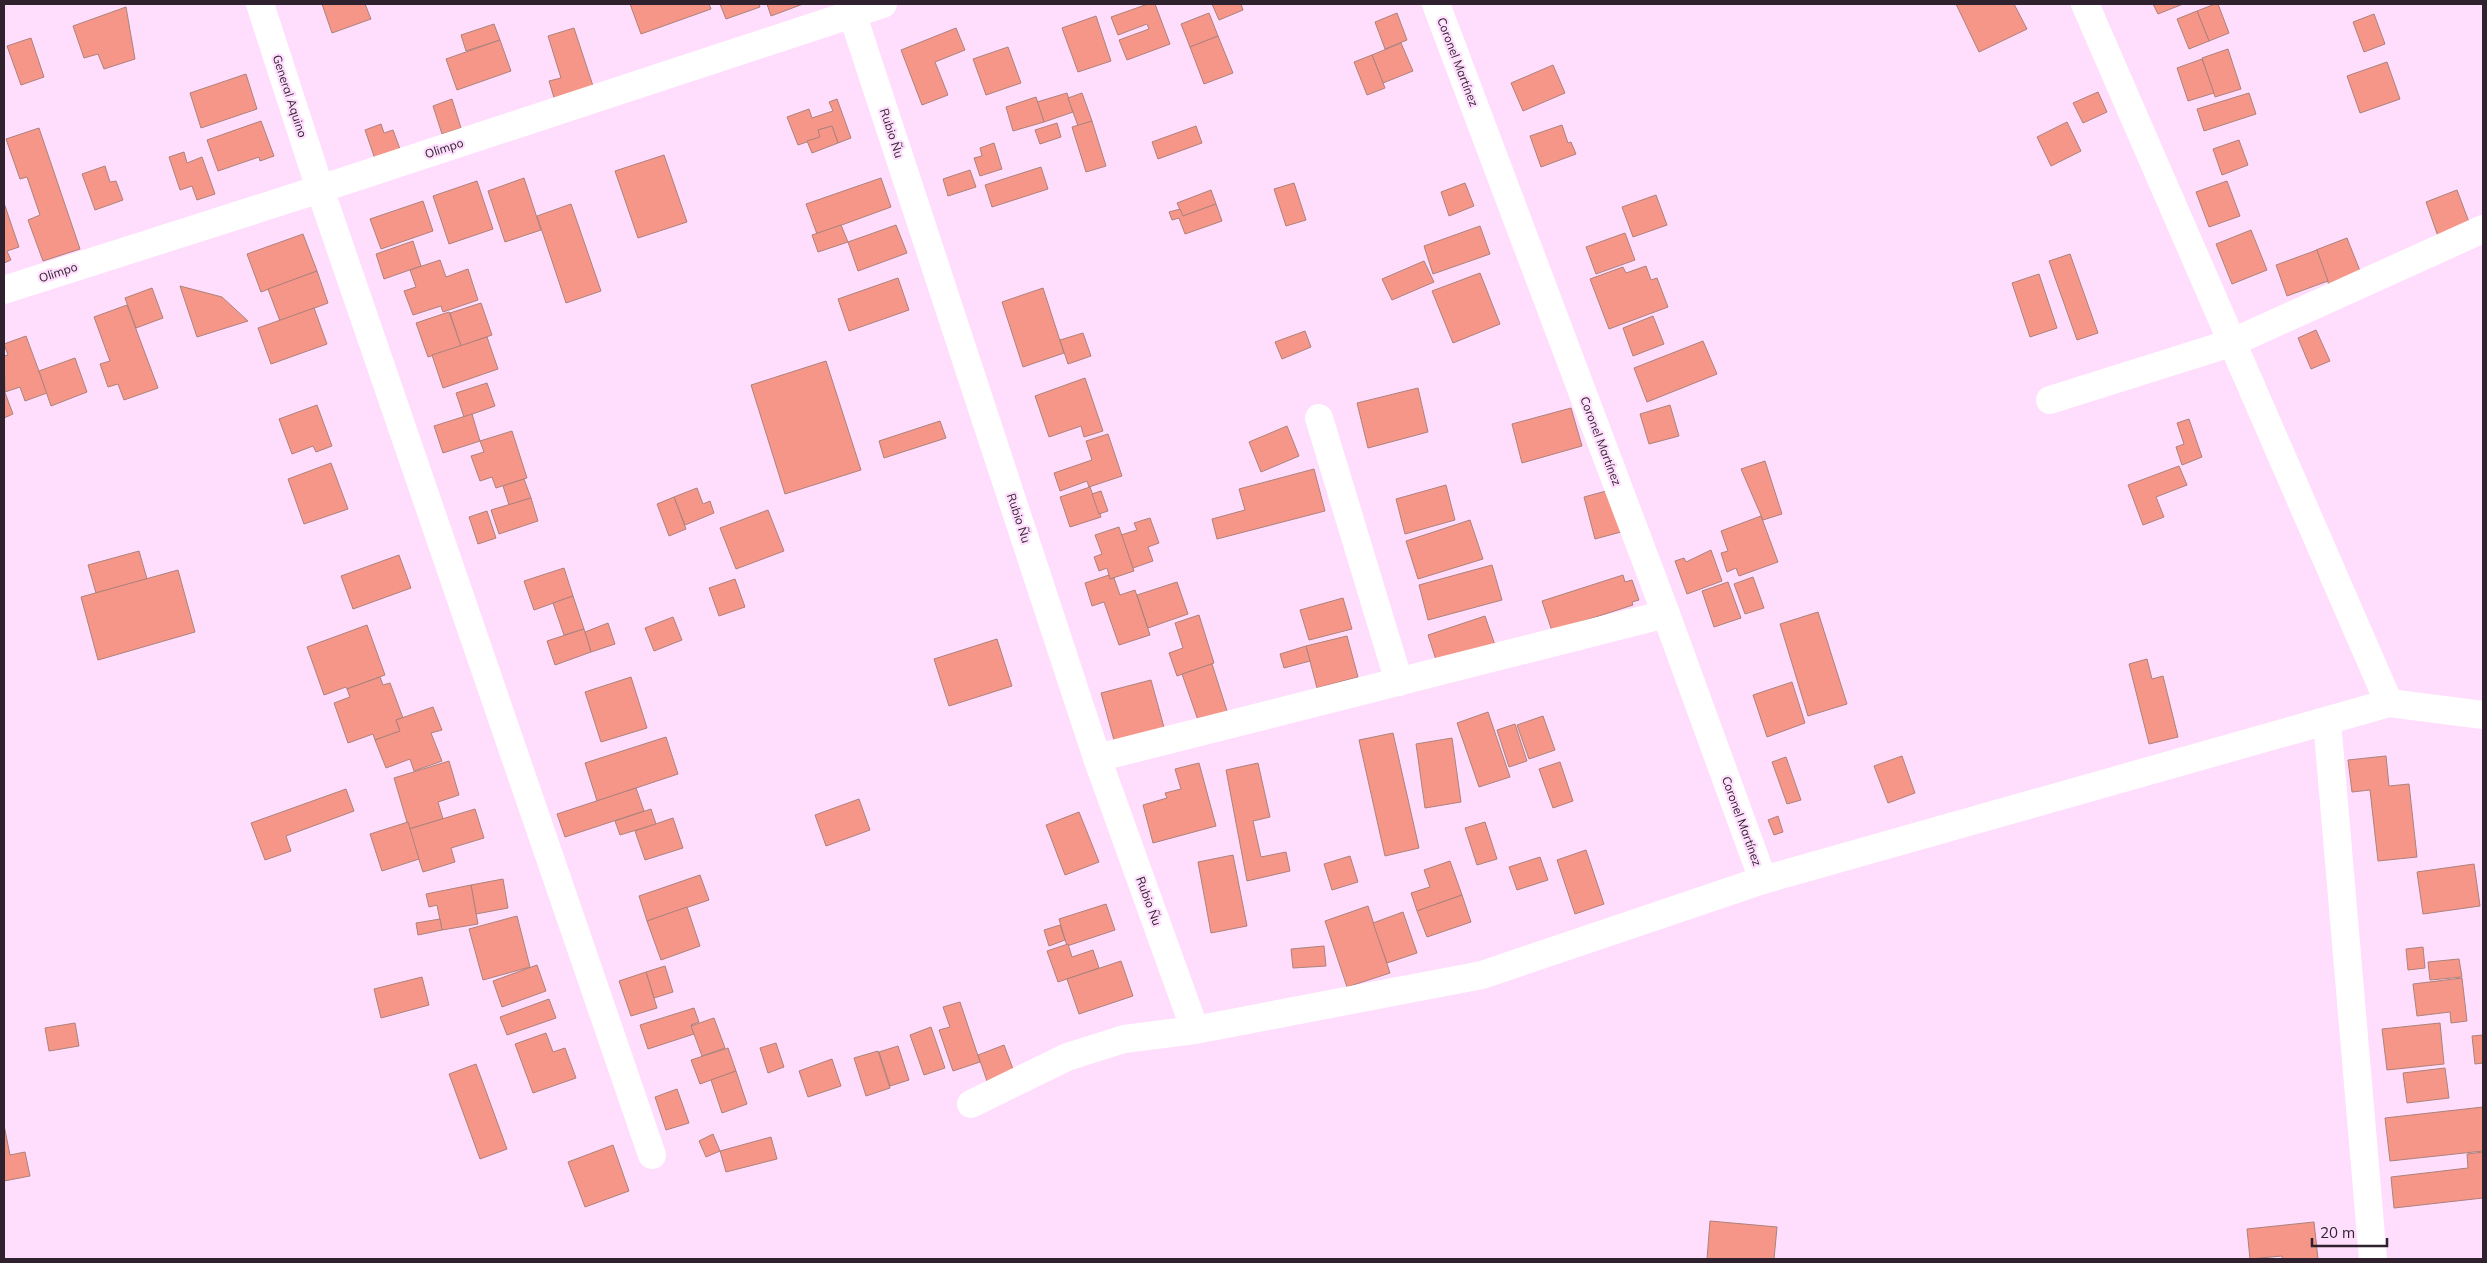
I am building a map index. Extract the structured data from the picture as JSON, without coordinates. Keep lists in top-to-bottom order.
{
  "streets": {
    "street": [
      "Coronel Martínez",
      "General Aquino",
      "Rubio Ñu",
      "Olimpo"
    ]
  },
  "crossings": [
    ["General Aquino", "Olimpo"],
    ["Rubio Ñu", "Olimpo"]
  ],
  "scale_bar": "20 m"
}
